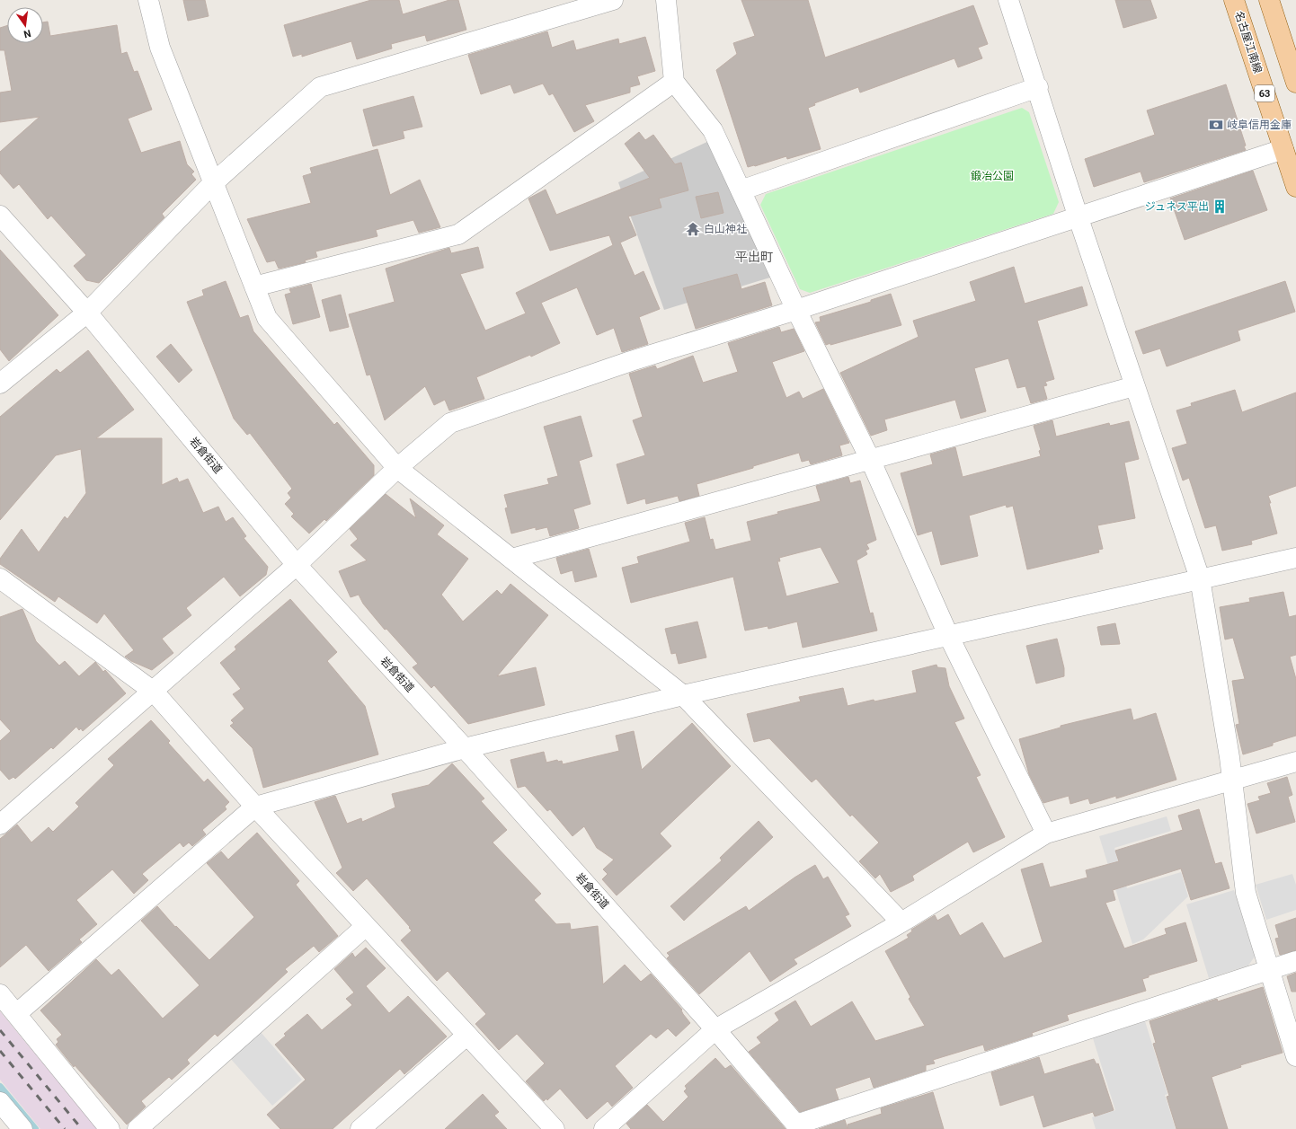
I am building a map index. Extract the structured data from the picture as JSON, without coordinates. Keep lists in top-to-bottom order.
{
  "streets": {
    "main road": ["名古屋江南線", "63"],
    "street": ["岩倉街道"]
  },
  "districts": ["平出町"],
  "parks": ["鍛冶公園"],
  "places": {
    "bank": ["岐阜信用金庫"],
    "building": ["ジュネス平出"],
    "temple": ["白山神社"]
  },
  "north": "bottom"
}
